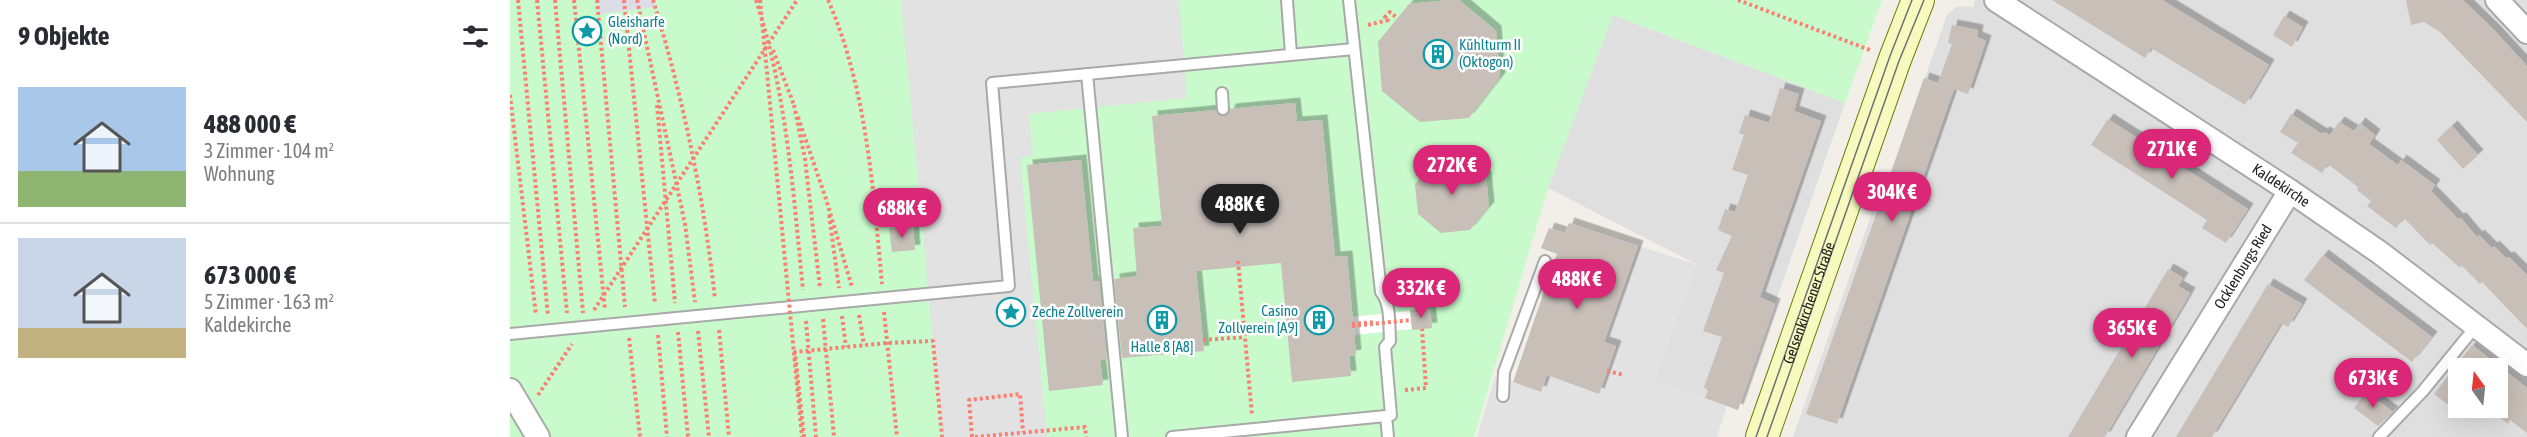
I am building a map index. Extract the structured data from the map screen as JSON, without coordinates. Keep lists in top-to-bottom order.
{
  "streets": {
    "main road": ["Gelsenkirchener Straße"],
    "street": ["Kaldekirche", "Ocklenburgs Ried"]
  },
  "crossings": [
    ["Kaldekirche", "Ocklenburgs Ried"]
  ],
  "places": {
    "place": ["Gleisharfe (Nord)", "Zeche Zollverein"],
    "building": ["Kühlturm II (Oktogon)", "Halle 8 [A8]", "Casino Zollverein [A9]"]
  },
  "north": "top",
  "page": {
    "heading": "9 Objekte",
    "list": [
      {
        "name": "488 000 €",
        "note": "3 Zimmer · 104 m² · Wohnung"
      },
      {
        "name": "673 000 €",
        "note": "5 Zimmer · 163 m² · Kaldekirche"
      }
    ],
    "price": [
      "271K €",
      "272K €",
      "304K €",
      "488K €",
      "688K €",
      "488K €",
      "332K €",
      "365K €",
      "673K €"
    ]
  }
}
